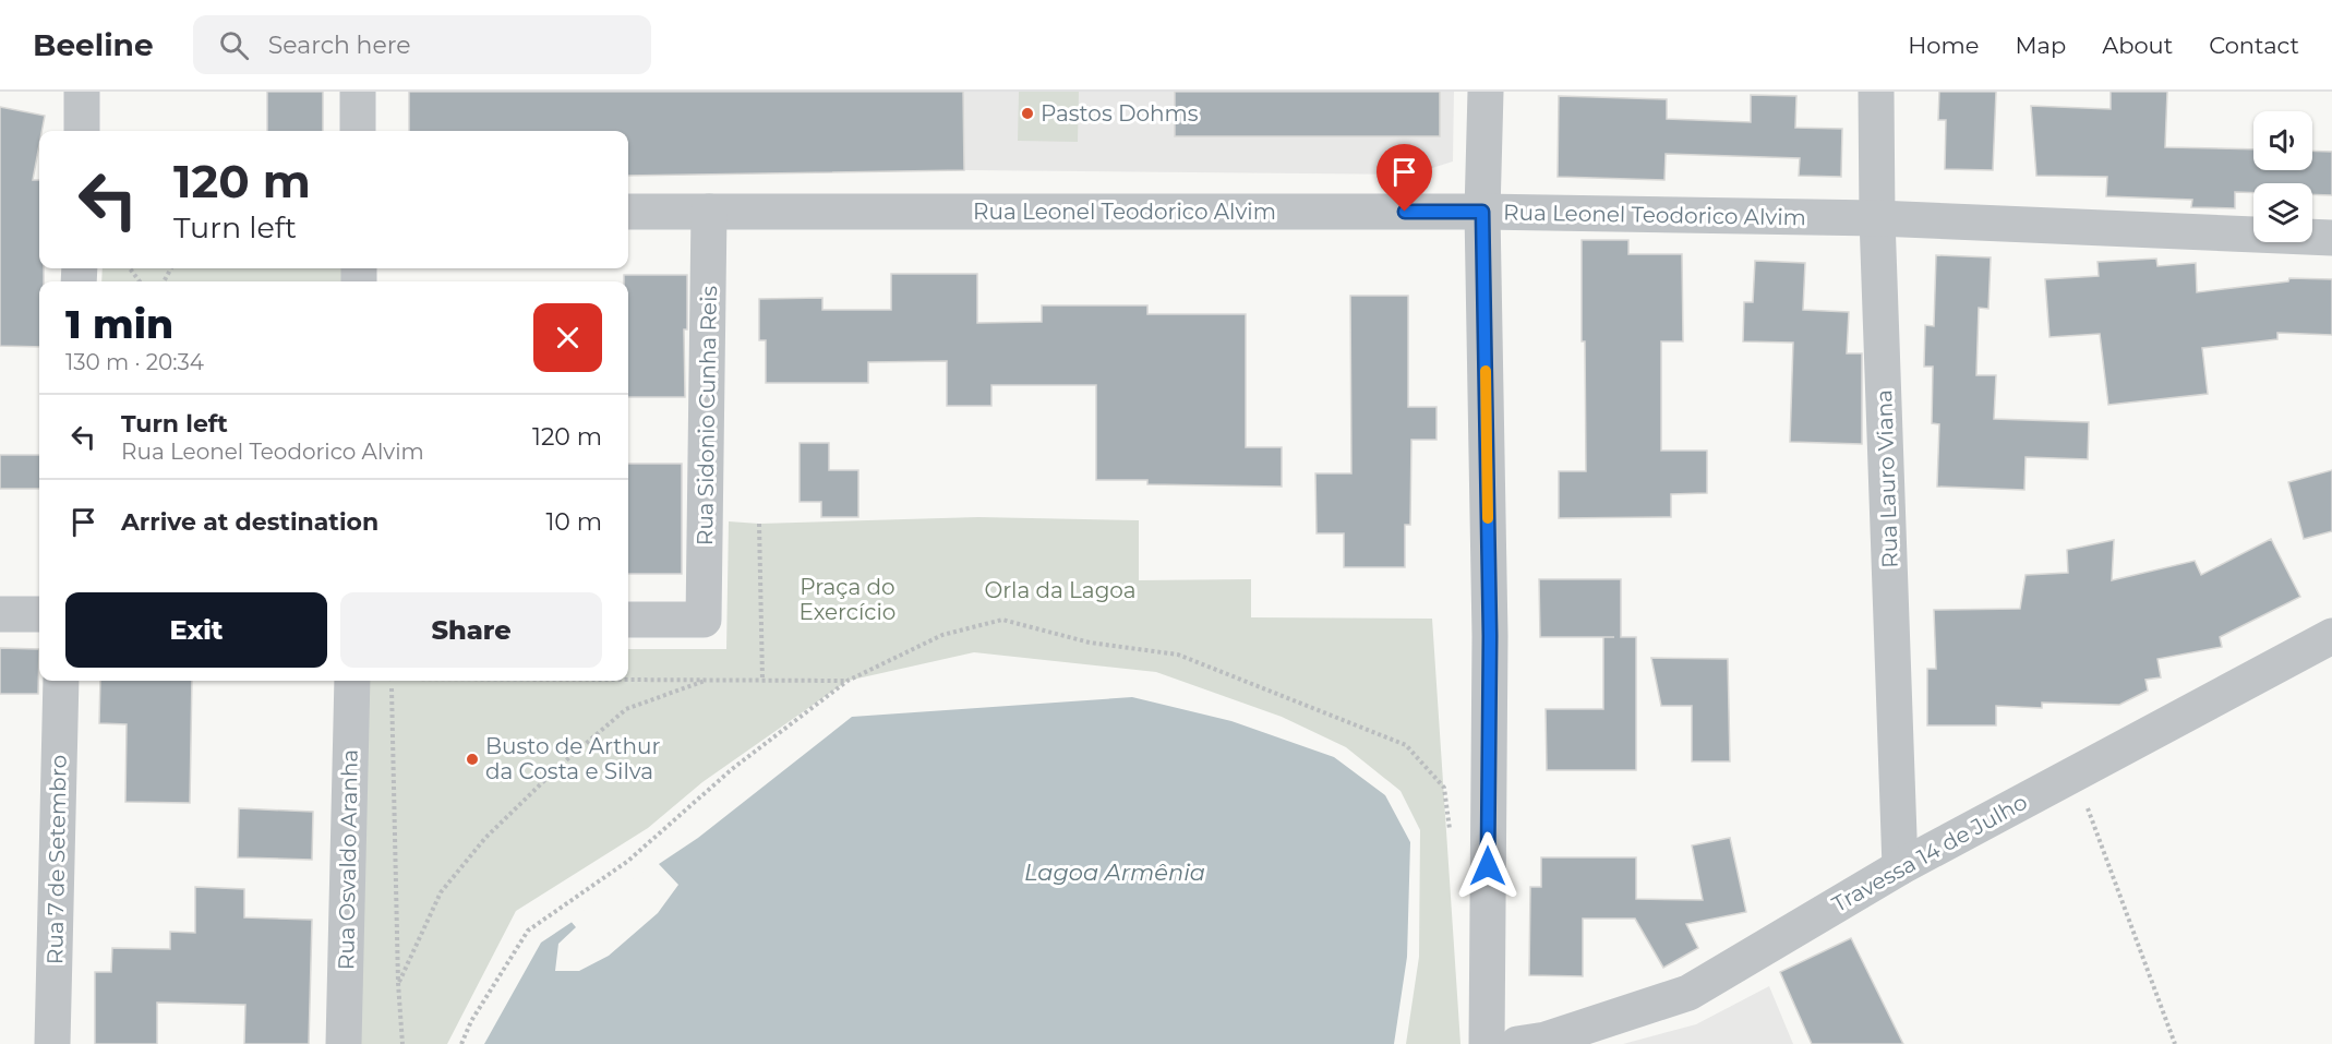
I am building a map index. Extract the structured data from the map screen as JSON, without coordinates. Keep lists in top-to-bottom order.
{
  "streets": {
    "street": [
      "Rua Leonel Teodorico Alvim",
      "Rua Sidonio Cunha Reis",
      "Rua Lauro Viana",
      "Travessa 14 de Julho",
      "Rua 7 de Setembro",
      "Rua Osvaldo Aranha"
    ]
  },
  "crossings": [
    ["Rua Leonel Teodorico Alvim", "Rua Sidonio Cunha Reis"],
    ["Rua Leonel Teodorico Alvim", "Rua Lauro Viana"],
    ["Rua Lauro Viana", "Travessa 14 de Julho"]
  ],
  "water": ["Lagoa Armênia"],
  "parks": ["Praça do Exercício", "Orla da Lagoa"],
  "places": ["Pastos Dohms", "Busto de Arthur da Costa e Silva"],
  "page": {
    "header": "Beeline",
    "search": "Search here",
    "nav": [
      "Home",
      "Map",
      "About",
      "Contact"
    ],
    "turn": ["120 m", "Turn left"],
    "heading": ["1 min", "130 m · 20:34"],
    "list": [
      {
        "name": "Turn left",
        "note": "Rua Leonel Teodorico Alvim",
        "value": "120 m"
      },
      {
        "name": "Arrive at destination",
        "value": "10 m"
      }
    ],
    "buttons": ["Exit", "Share"]
  }
}
